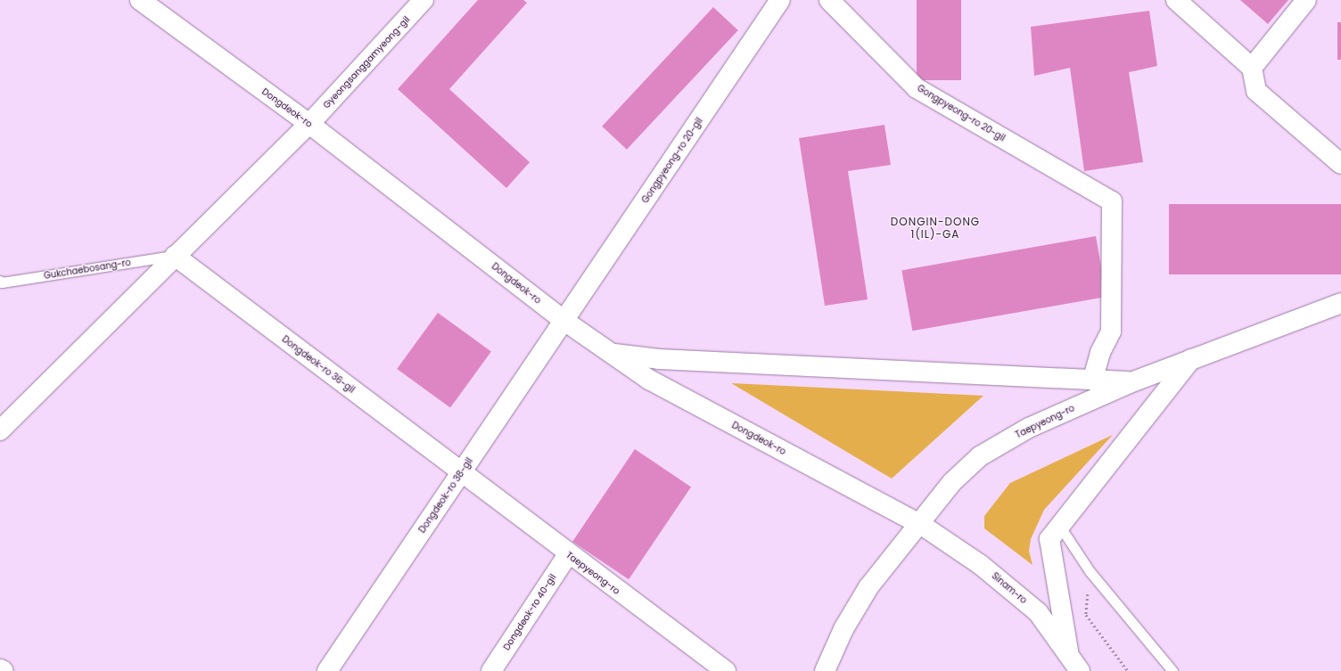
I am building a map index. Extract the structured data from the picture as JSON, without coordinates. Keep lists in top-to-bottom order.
{
  "streets": {
    "street": [
      "Gyeongsanggamyeong-gil",
      "Dongdeok-ro",
      "Gongpyeong-ro 20-gil",
      "Dongdeok-ro 36-gil",
      "Taepyeong-ro",
      "Dongdeok-ro 38-gil",
      "Sinam-ro",
      "Dongdeok-ro 40-gil"
    ],
    "lane": ["Gukchaebosang-ro"]
  },
  "crossings": [
    ["Gyeongsanggamyeong-gil", "Dongdeok-ro"],
    ["Dongdeok-ro", "Gongpyeong-ro 20-gil"],
    ["Dongdeok-ro", "Taepyeong-ro"],
    ["Dongdeok-ro", "Dongdeok-ro 38-gil"],
    ["Dongdeok-ro", "Sinam-ro"],
    ["Gongpyeong-ro 20-gil", "Dongdeok-ro 38-gil"],
    ["Gukchaebosang-ro", "Dongdeok-ro 36-gil"],
    ["Dongdeok-ro 36-gil", "Taepyeong-ro"],
    ["Dongdeok-ro 36-gil", "Dongdeok-ro 38-gil"],
    ["Taepyeong-ro", "Dongdeok-ro 38-gil"],
    ["Taepyeong-ro", "Sinam-ro"],
    ["Taepyeong-ro", "Dongdeok-ro 40-gil"]
  ],
  "districts": ["DONGIN-DONG 1(IL)-GA"]
}
